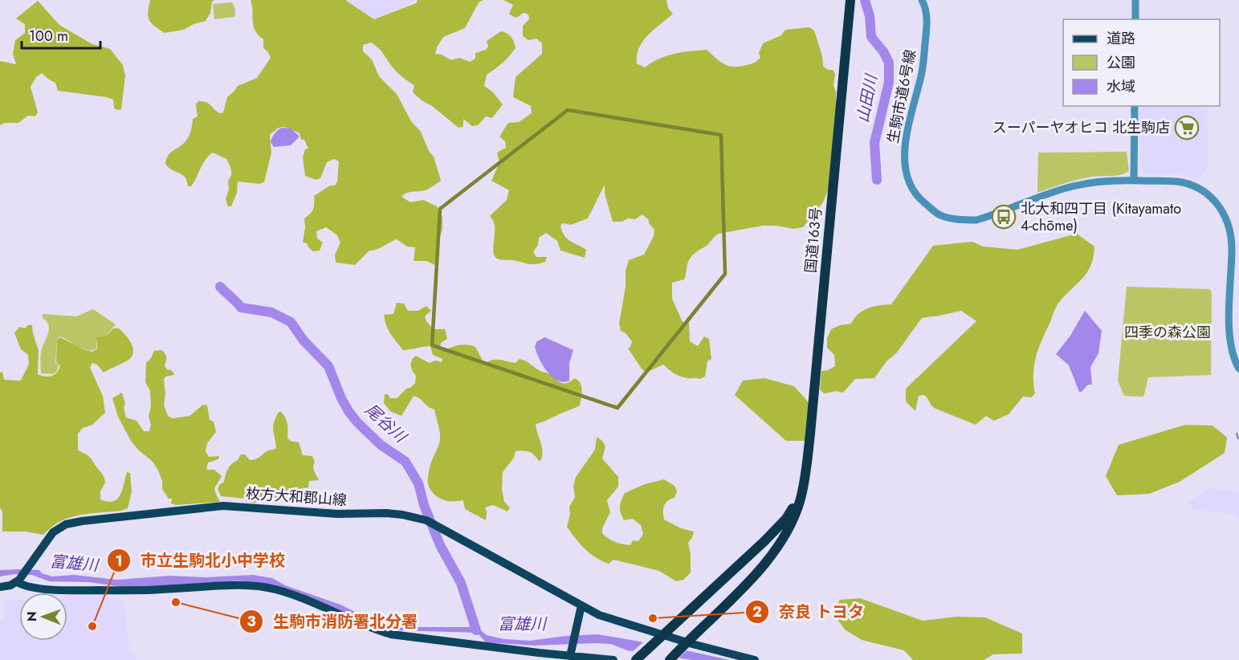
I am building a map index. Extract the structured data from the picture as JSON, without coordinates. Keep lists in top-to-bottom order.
{
  "streets": {
    "highway": ["国道163号"],
    "main road": ["枚方大和郡山線"],
    "street": ["生駒市道6号線"]
  },
  "crossings": [
    ["国道163号", "枚方大和郡山線"]
  ],
  "water": ["山田川", "尾谷川", "富雄川"],
  "parks": ["四季の森公園"],
  "places": {
    "supermarket": ["スーパーヤオヒコ 北生駒店"],
    "bus stop": ["北大和四丁目 (Kitayamato 4-chōme)"],
    "other": ["生駒市消防署北分署", "奈良 トヨタ", "市立生駒北小中学校"]
  },
  "legend": ["道路", "公園", "水域"],
  "scale_bar": "100 m",
  "north": "left"
}
